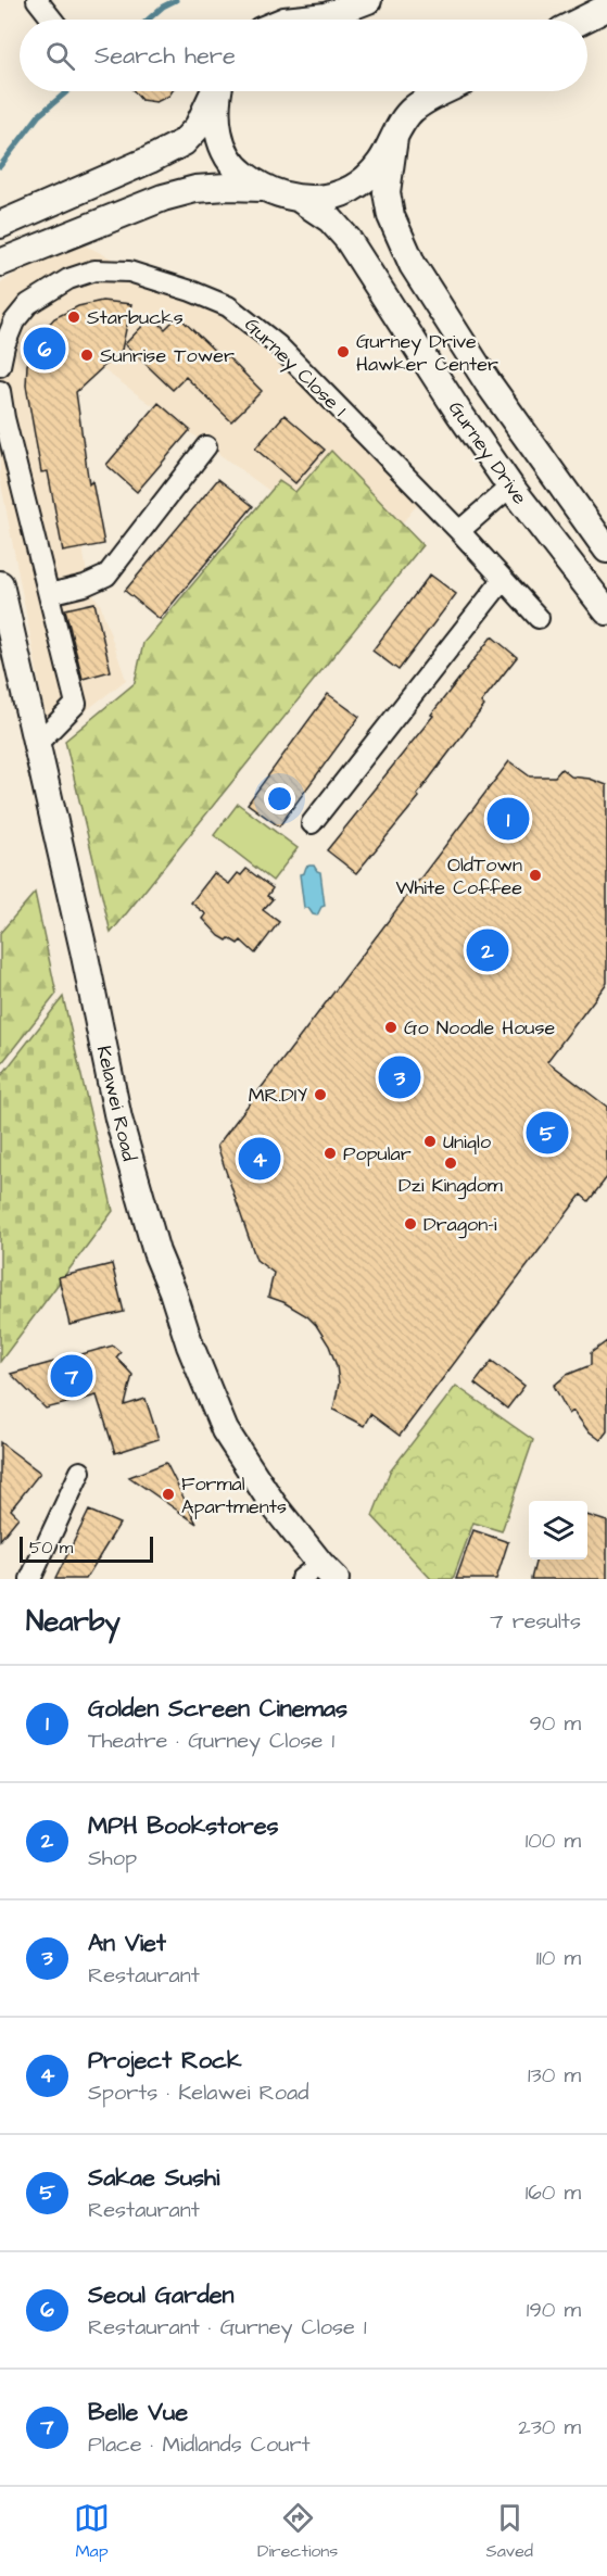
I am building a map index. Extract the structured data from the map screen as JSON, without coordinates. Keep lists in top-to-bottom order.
{
  "streets": {
    "main road": ["Gurney Drive", "Kelawei Road"],
    "street": ["Gurney Close 1"]
  },
  "places": [
    "Starbucks",
    "Gurney Drive Hawker Center",
    "Sunrise Tower",
    "OldTown White Coffee",
    "Go Noodle House",
    "MR.DIY",
    "Uniqlo",
    "Popular",
    "Dzi Kingdom",
    "Dragon-i",
    "Formal Apartments"
  ],
  "scale_bar": "50 m",
  "page": {
    "search": "Search here",
    "pins": [
      "6",
      "1",
      "2",
      "3",
      "5",
      "4",
      "7"
    ],
    "scale": "50 m",
    "heading": ["Nearby", "7 results"],
    "list": [
      {
        "mark": "1",
        "name": "Golden Screen Cinemas",
        "note": "Theatre · Gurney Close 1",
        "value": "90 m"
      },
      {
        "mark": "2",
        "name": "MPH Bookstores",
        "note": "Shop",
        "value": "100 m"
      },
      {
        "mark": "3",
        "name": "An Viet",
        "note": "Restaurant",
        "value": "110 m"
      },
      {
        "mark": "4",
        "name": "Project Rock",
        "note": "Sports · Kelawei Road",
        "value": "130 m"
      },
      {
        "mark": "5",
        "name": "Sakae Sushi",
        "note": "Restaurant",
        "value": "160 m"
      },
      {
        "mark": "6",
        "name": "Seoul Garden",
        "note": "Restaurant · Gurney Close 1",
        "value": "190 m"
      },
      {
        "mark": "7",
        "name": "Belle Vue",
        "note": "Place · Midlands Court",
        "value": "230 m"
      }
    ],
    "nav": ["Map", "Directions", "Saved"]
  }
}
